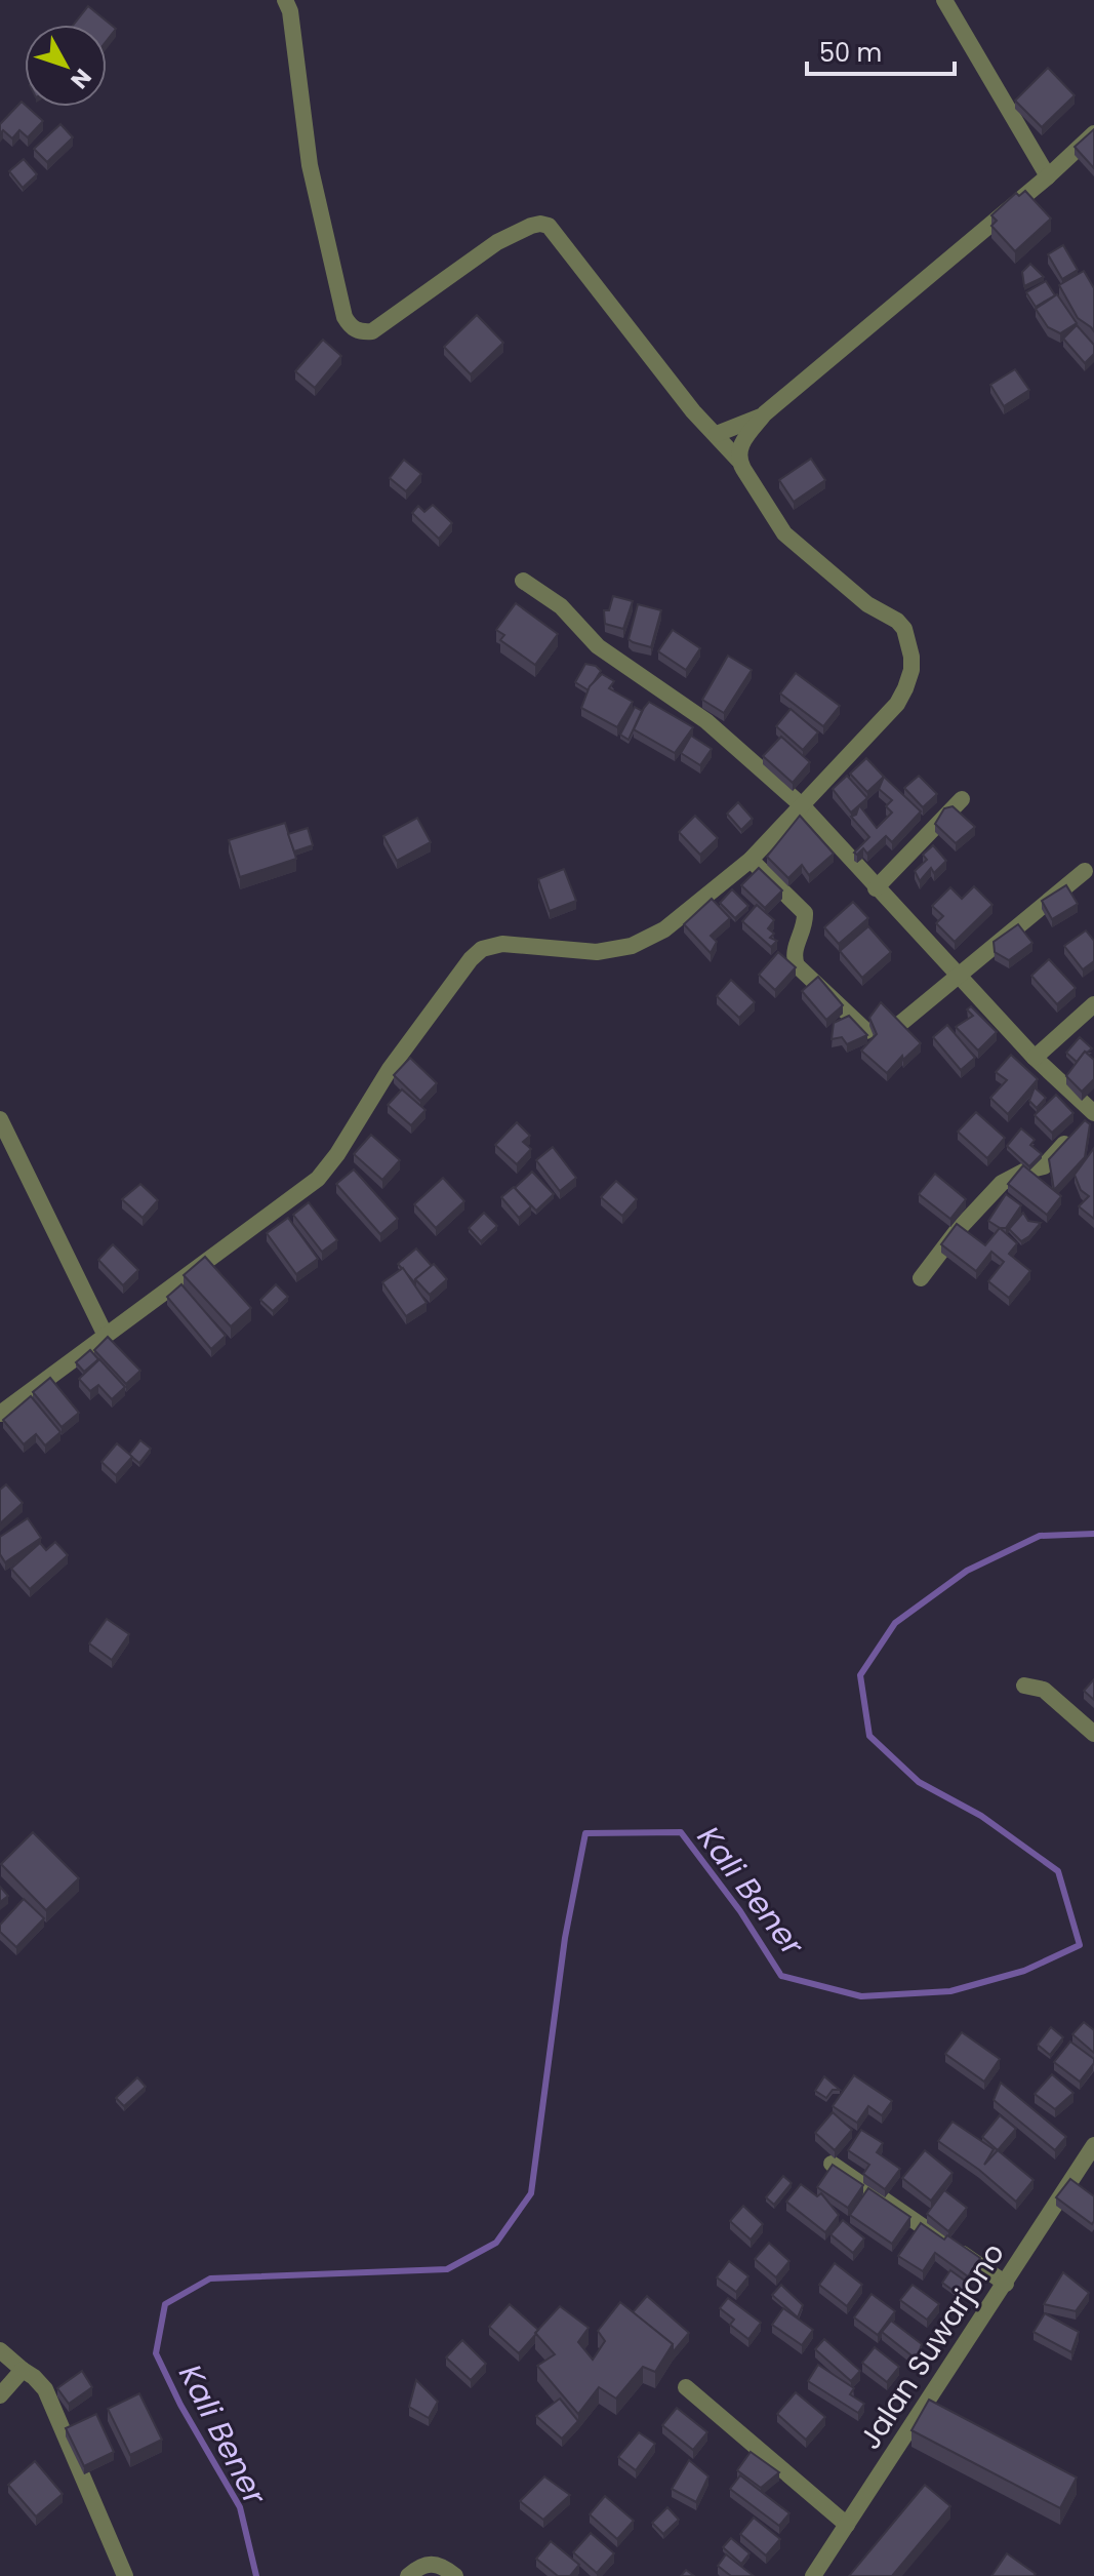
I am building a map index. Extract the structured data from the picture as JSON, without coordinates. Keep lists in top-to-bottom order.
{
  "streets": {
    "street": ["Jalan Suwarjono"]
  },
  "water": ["Kali Bener"],
  "scale_bar": "50 m",
  "north": "bottom right"
}
